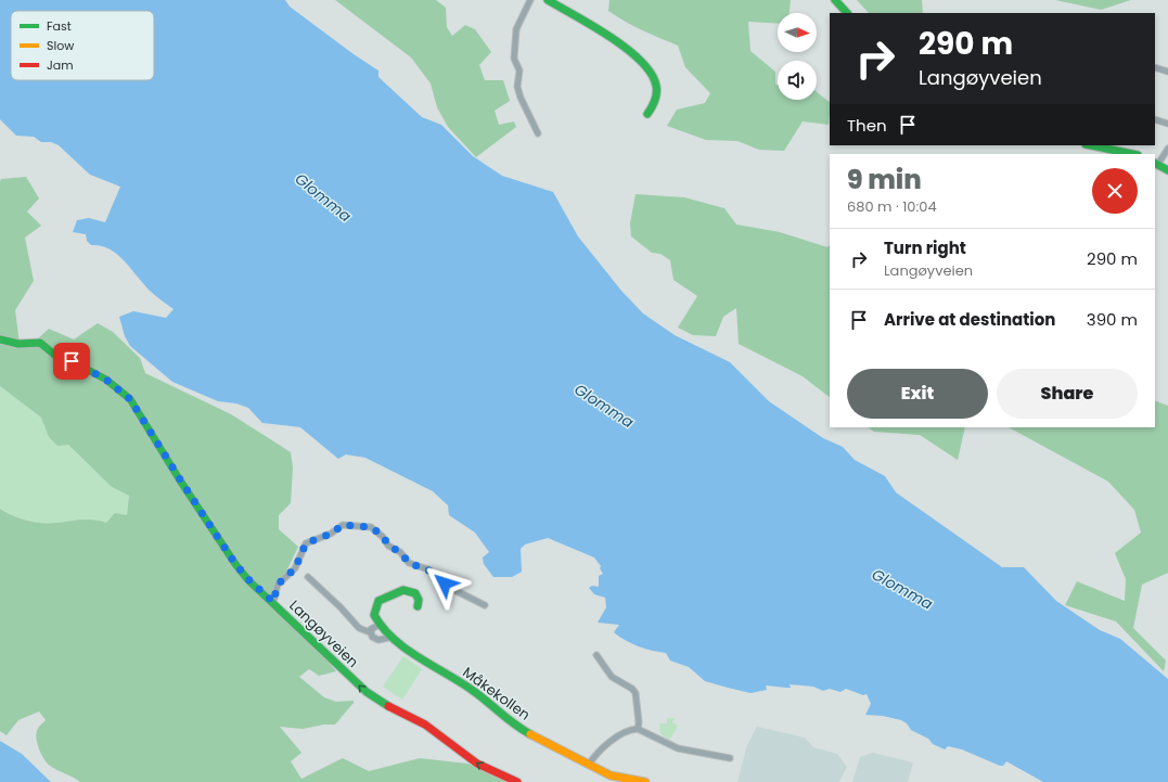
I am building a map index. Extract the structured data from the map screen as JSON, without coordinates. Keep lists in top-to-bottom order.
{
  "streets": {
    "main road": ["Langøyveien", "Måkekollen"]
  },
  "one_way": ["Langøyveien"],
  "water": ["Glomma"],
  "legend": ["Fast", "Slow", "Jam"],
  "north": "right",
  "page": {
    "turn": ["290 m", "Langøyveien"],
    "then": "Then",
    "heading": ["9 min", "680 m · 10:04"],
    "list": [
      {
        "name": "Turn right",
        "note": "Langøyveien",
        "value": "290 m"
      },
      {
        "name": "Arrive at destination",
        "value": "390 m"
      }
    ],
    "buttons": ["Exit", "Share"]
  }
}
